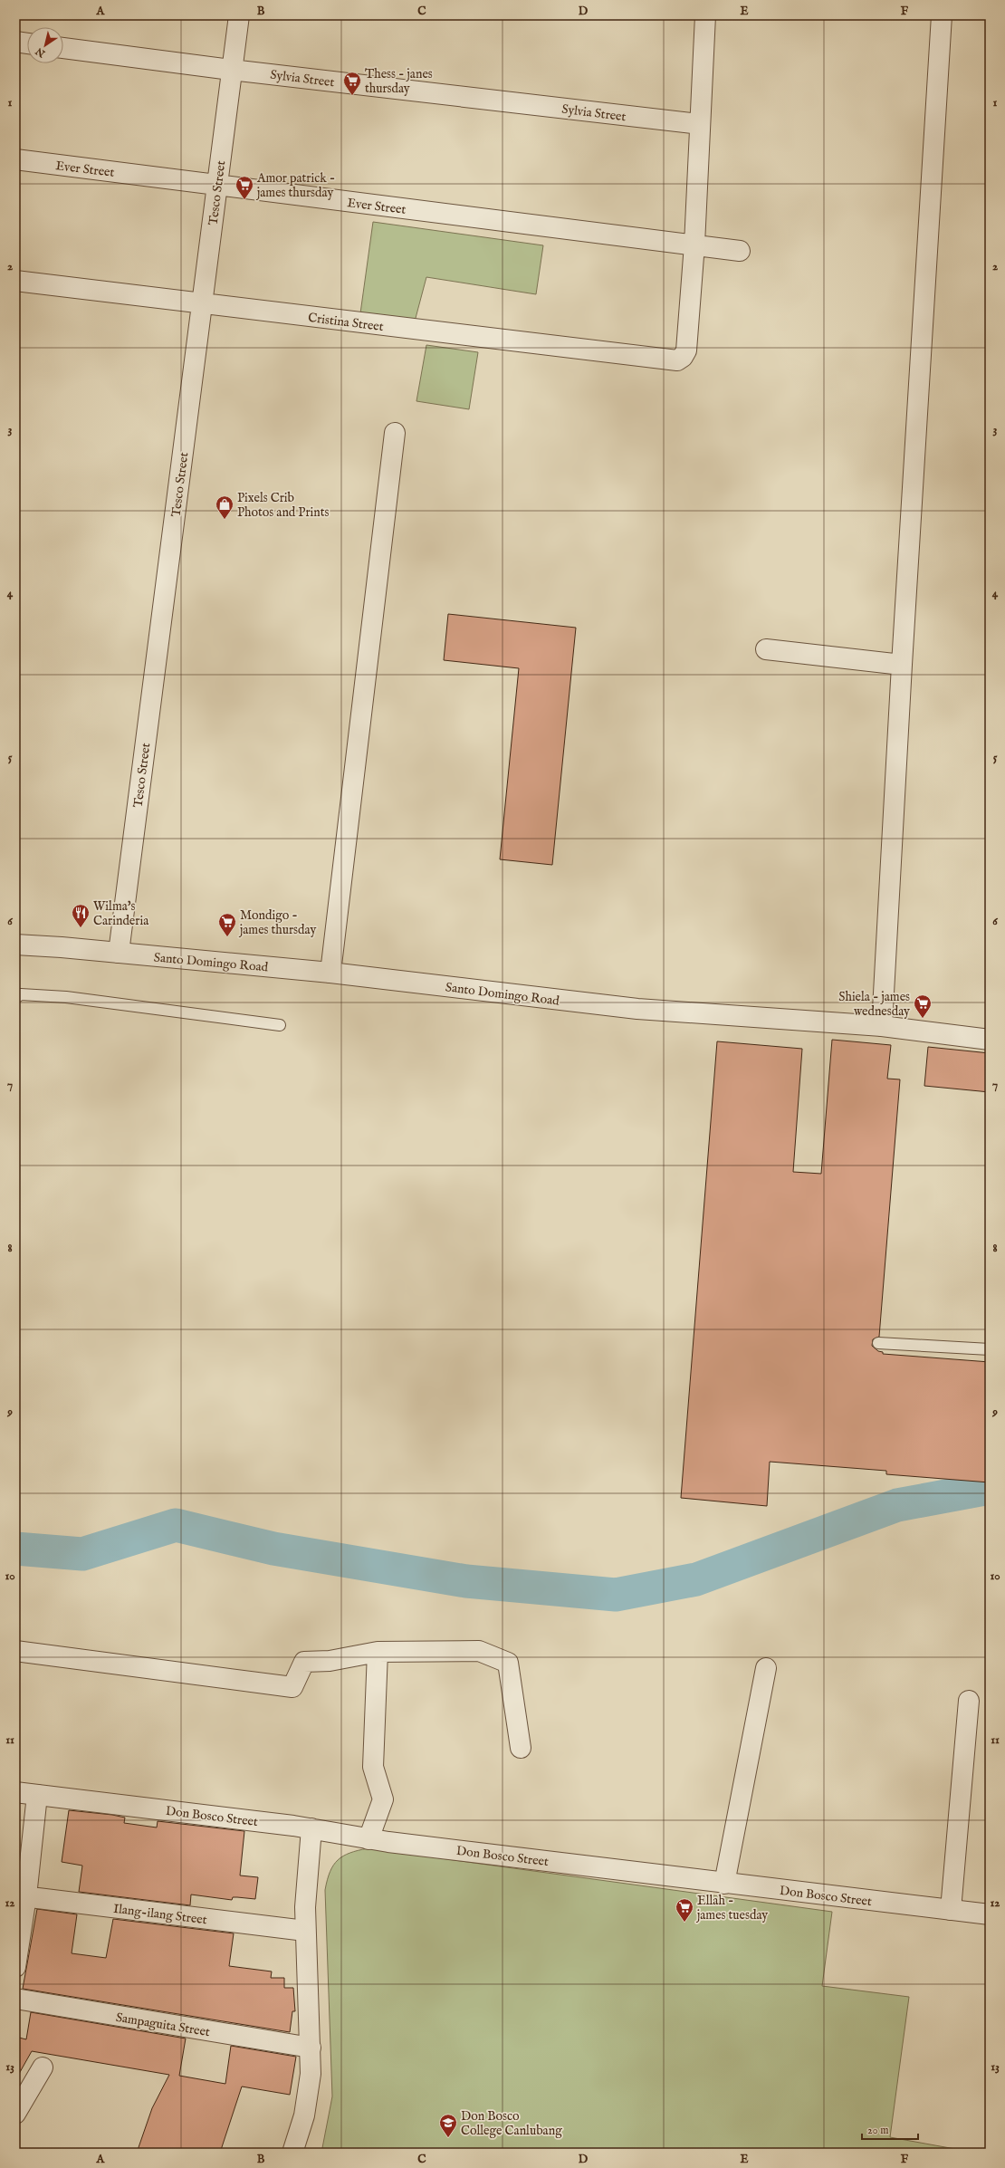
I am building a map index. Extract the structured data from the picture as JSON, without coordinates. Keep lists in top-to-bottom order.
{
  "streets": {
    "street": [
      "Sylvia Street",
      "Ever Street",
      "Tesco Street",
      "Cristina Street",
      "Santo Domingo Road",
      "Don Bosco Street",
      "Ilang-ilang Street",
      "Sampaguita Street"
    ]
  },
  "crossings": [
    ["Sylvia Street", "Tesco Street"],
    ["Ever Street", "Tesco Street"],
    ["Ever Street", "Cristina Street"],
    ["Tesco Street", "Cristina Street"],
    ["Tesco Street", "Santo Domingo Road"]
  ],
  "places": {
    "supermarket": [
      "Thess - janes thursday",
      "Amor patrick - james thursday",
      "Mondigo - james thursday",
      "Shiela - james wednesday",
      "Ellah - james tuesday"
    ],
    "shop": ["Pixels Crib Photos and Prints"],
    "restaurant": ["Wilma's Carinderia"],
    "school or university": ["Don Bosco College Canlubang"]
  },
  "scale_bar": "20 m",
  "north": "bottom left",
  "grid": {
    "columns": [
      "A",
      "B",
      "C",
      "D",
      "E",
      "F"
    ],
    "rows": [
      "1",
      "2",
      "3",
      "4",
      "5",
      "6",
      "7",
      "8",
      "9",
      "10",
      "11",
      "12",
      "13"
    ]
  }
}
